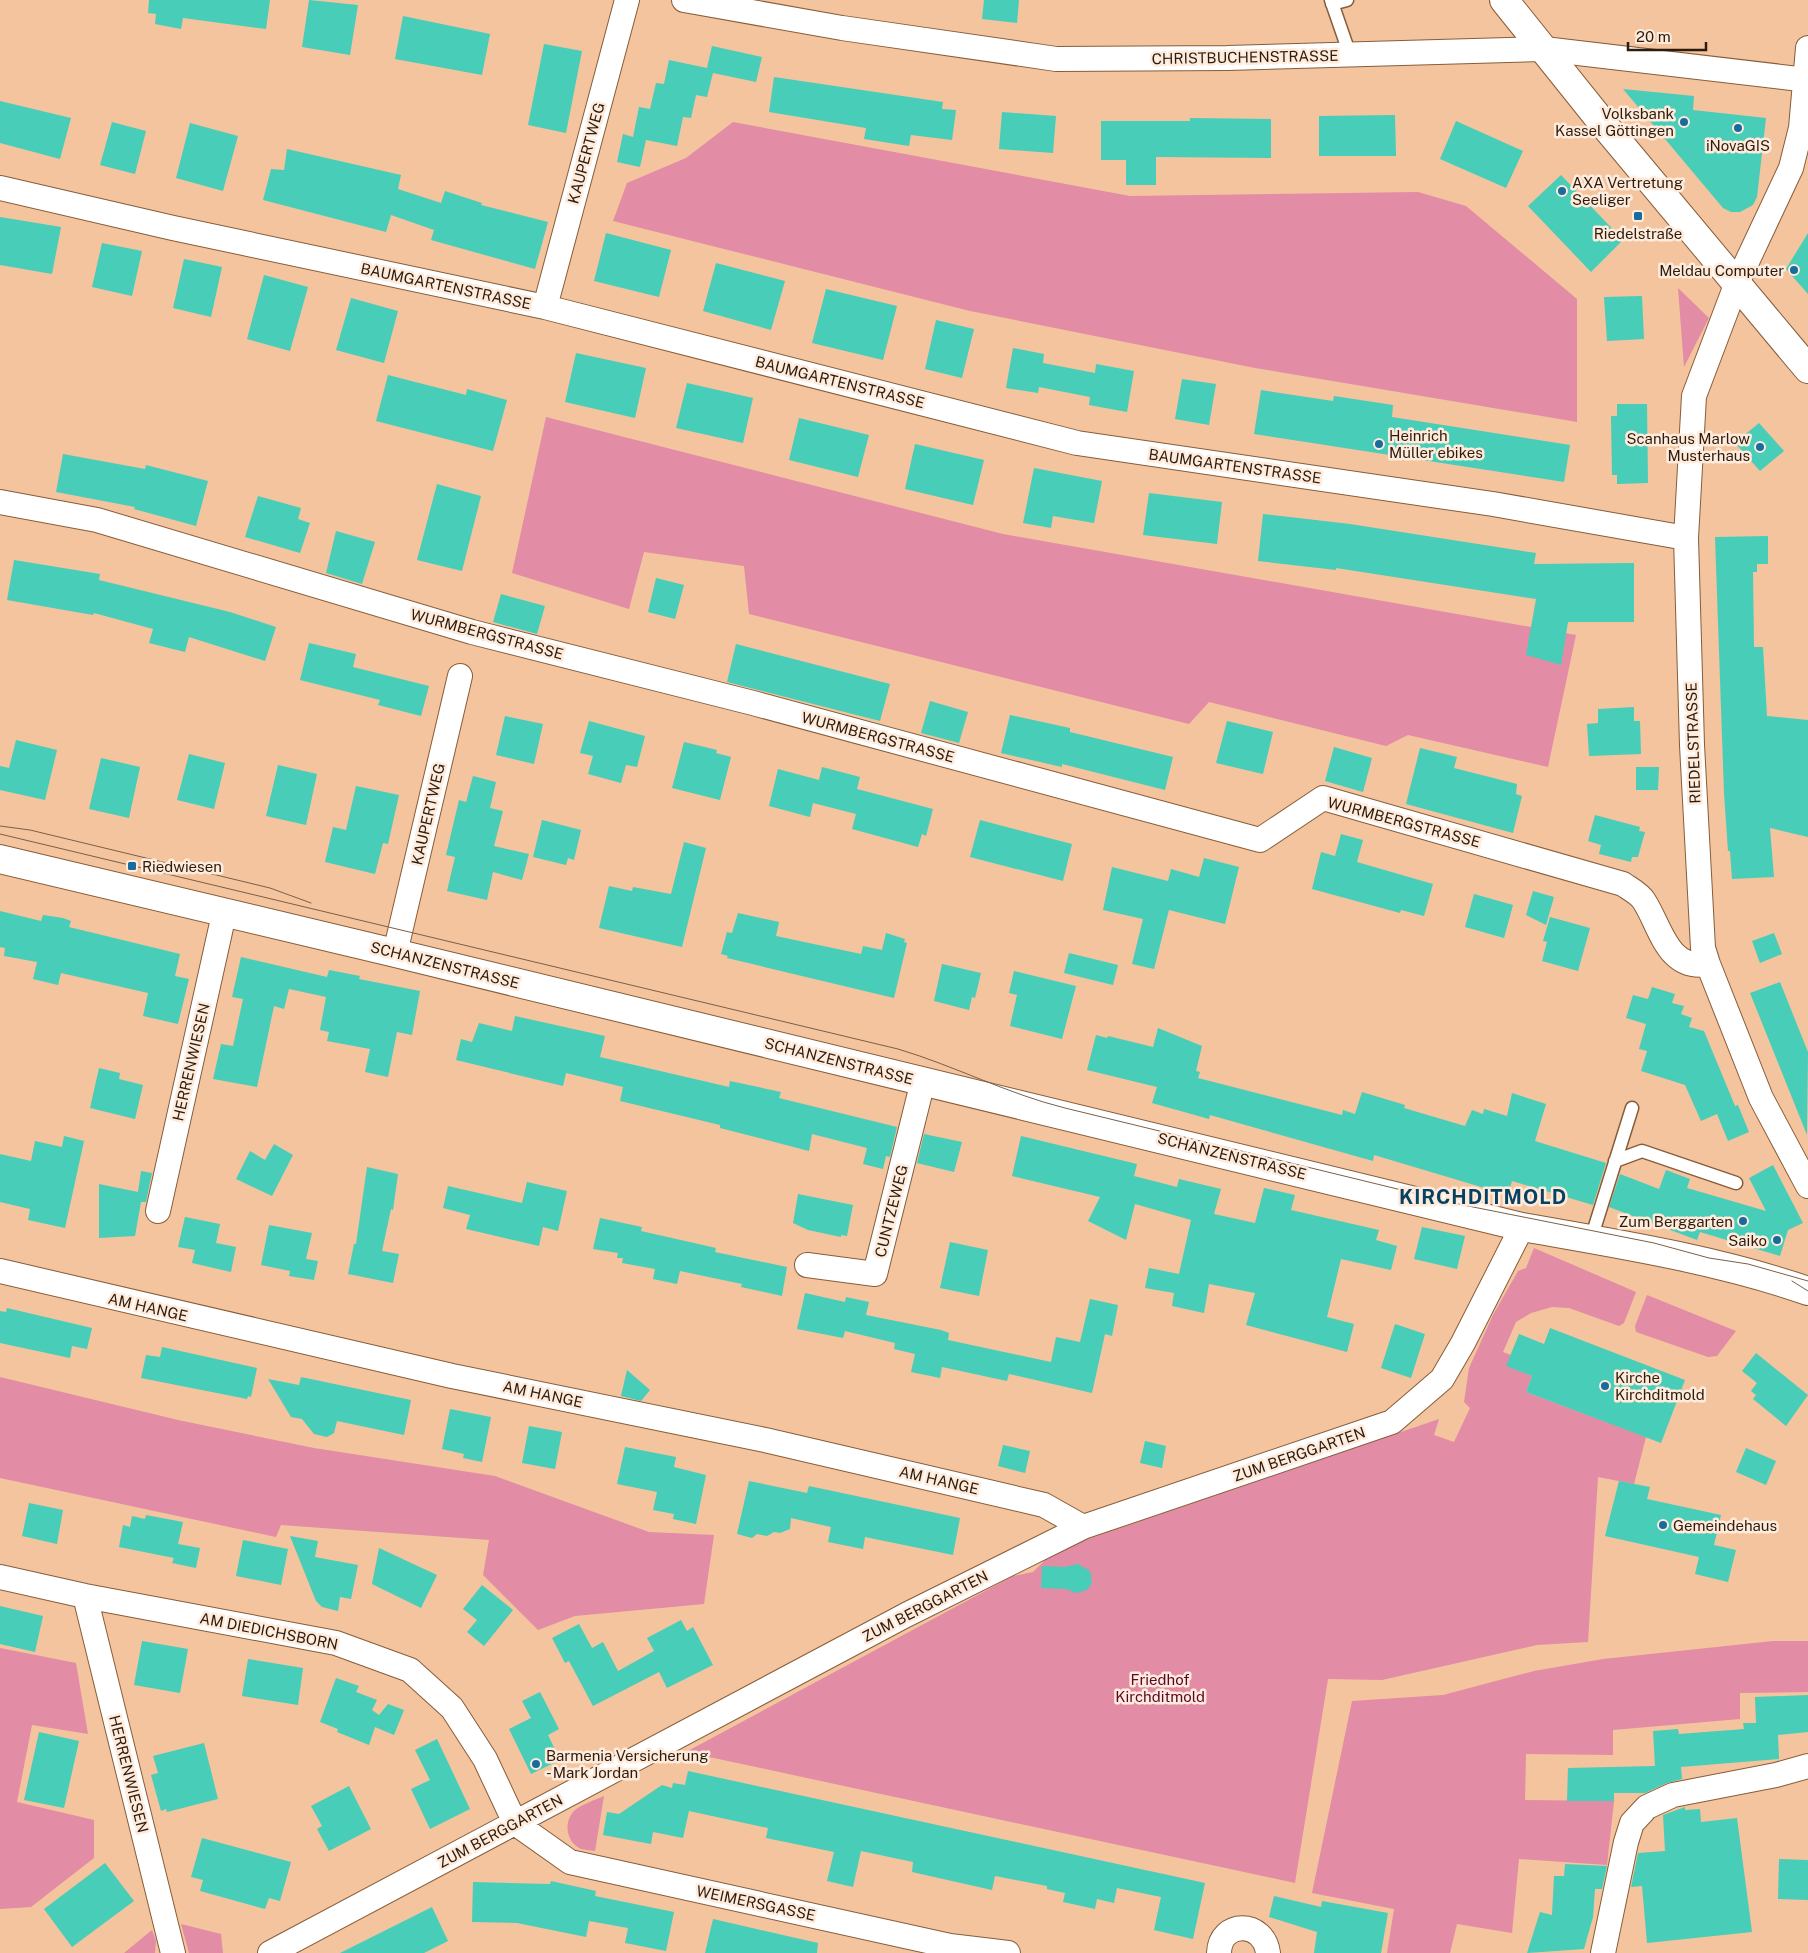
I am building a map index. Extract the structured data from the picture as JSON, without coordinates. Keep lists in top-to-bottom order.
{
  "streets": {
    "street": [
      "CHRISTBUCHENSTRASSE",
      "KAUPERTWEG",
      "BAUMGARTENSTRASSE",
      "WURMBERGSTRASSE",
      "RIEDELSTRASSE",
      "SCHANZENSTRASSE",
      "HERRENWIESEN",
      "CUNTZEWEG",
      "AM HANGE",
      "ZUM BERGGARTEN",
      "AM DIEDICHSBORN",
      "WEIMERSGASSE"
    ]
  },
  "crossings": [
    ["CHRISTBUCHENSTRASSE", "RIEDELSTRASSE"],
    ["KAUPERTWEG", "BAUMGARTENSTRASSE"],
    ["KAUPERTWEG", "SCHANZENSTRASSE"],
    ["BAUMGARTENSTRASSE", "RIEDELSTRASSE"],
    ["WURMBERGSTRASSE", "RIEDELSTRASSE"],
    ["SCHANZENSTRASSE", "HERRENWIESEN"],
    ["SCHANZENSTRASSE", "CUNTZEWEG"],
    ["SCHANZENSTRASSE", "ZUM BERGGARTEN"],
    ["HERRENWIESEN", "AM DIEDICHSBORN"],
    ["AM HANGE", "ZUM BERGGARTEN"],
    ["ZUM BERGGARTEN", "AM DIEDICHSBORN"],
    ["ZUM BERGGARTEN", "WEIMERSGASSE"],
    ["AM DIEDICHSBORN", "WEIMERSGASSE"]
  ],
  "districts": ["KIRCHDITMOLD"],
  "parks": ["Friedhof Kirchditmold"],
  "places": {
    "other": [
      "Volksbank Kassel Göttingen",
      "iNovaGIS",
      "AXA Vertretung Seeliger",
      "Meldau Computer",
      "Heinrich Müller ebikes",
      "Scanhaus Marlow Musterhaus",
      "Zum Berggarten",
      "Saiko",
      "Kirche Kirchditmold",
      "Gemeindehaus",
      "Barmenia Versicherung - Mark Jordan"
    ],
    "transit": ["Riedelstraße", "Riedwiesen"]
  },
  "scale_bar": "20 m"
}
